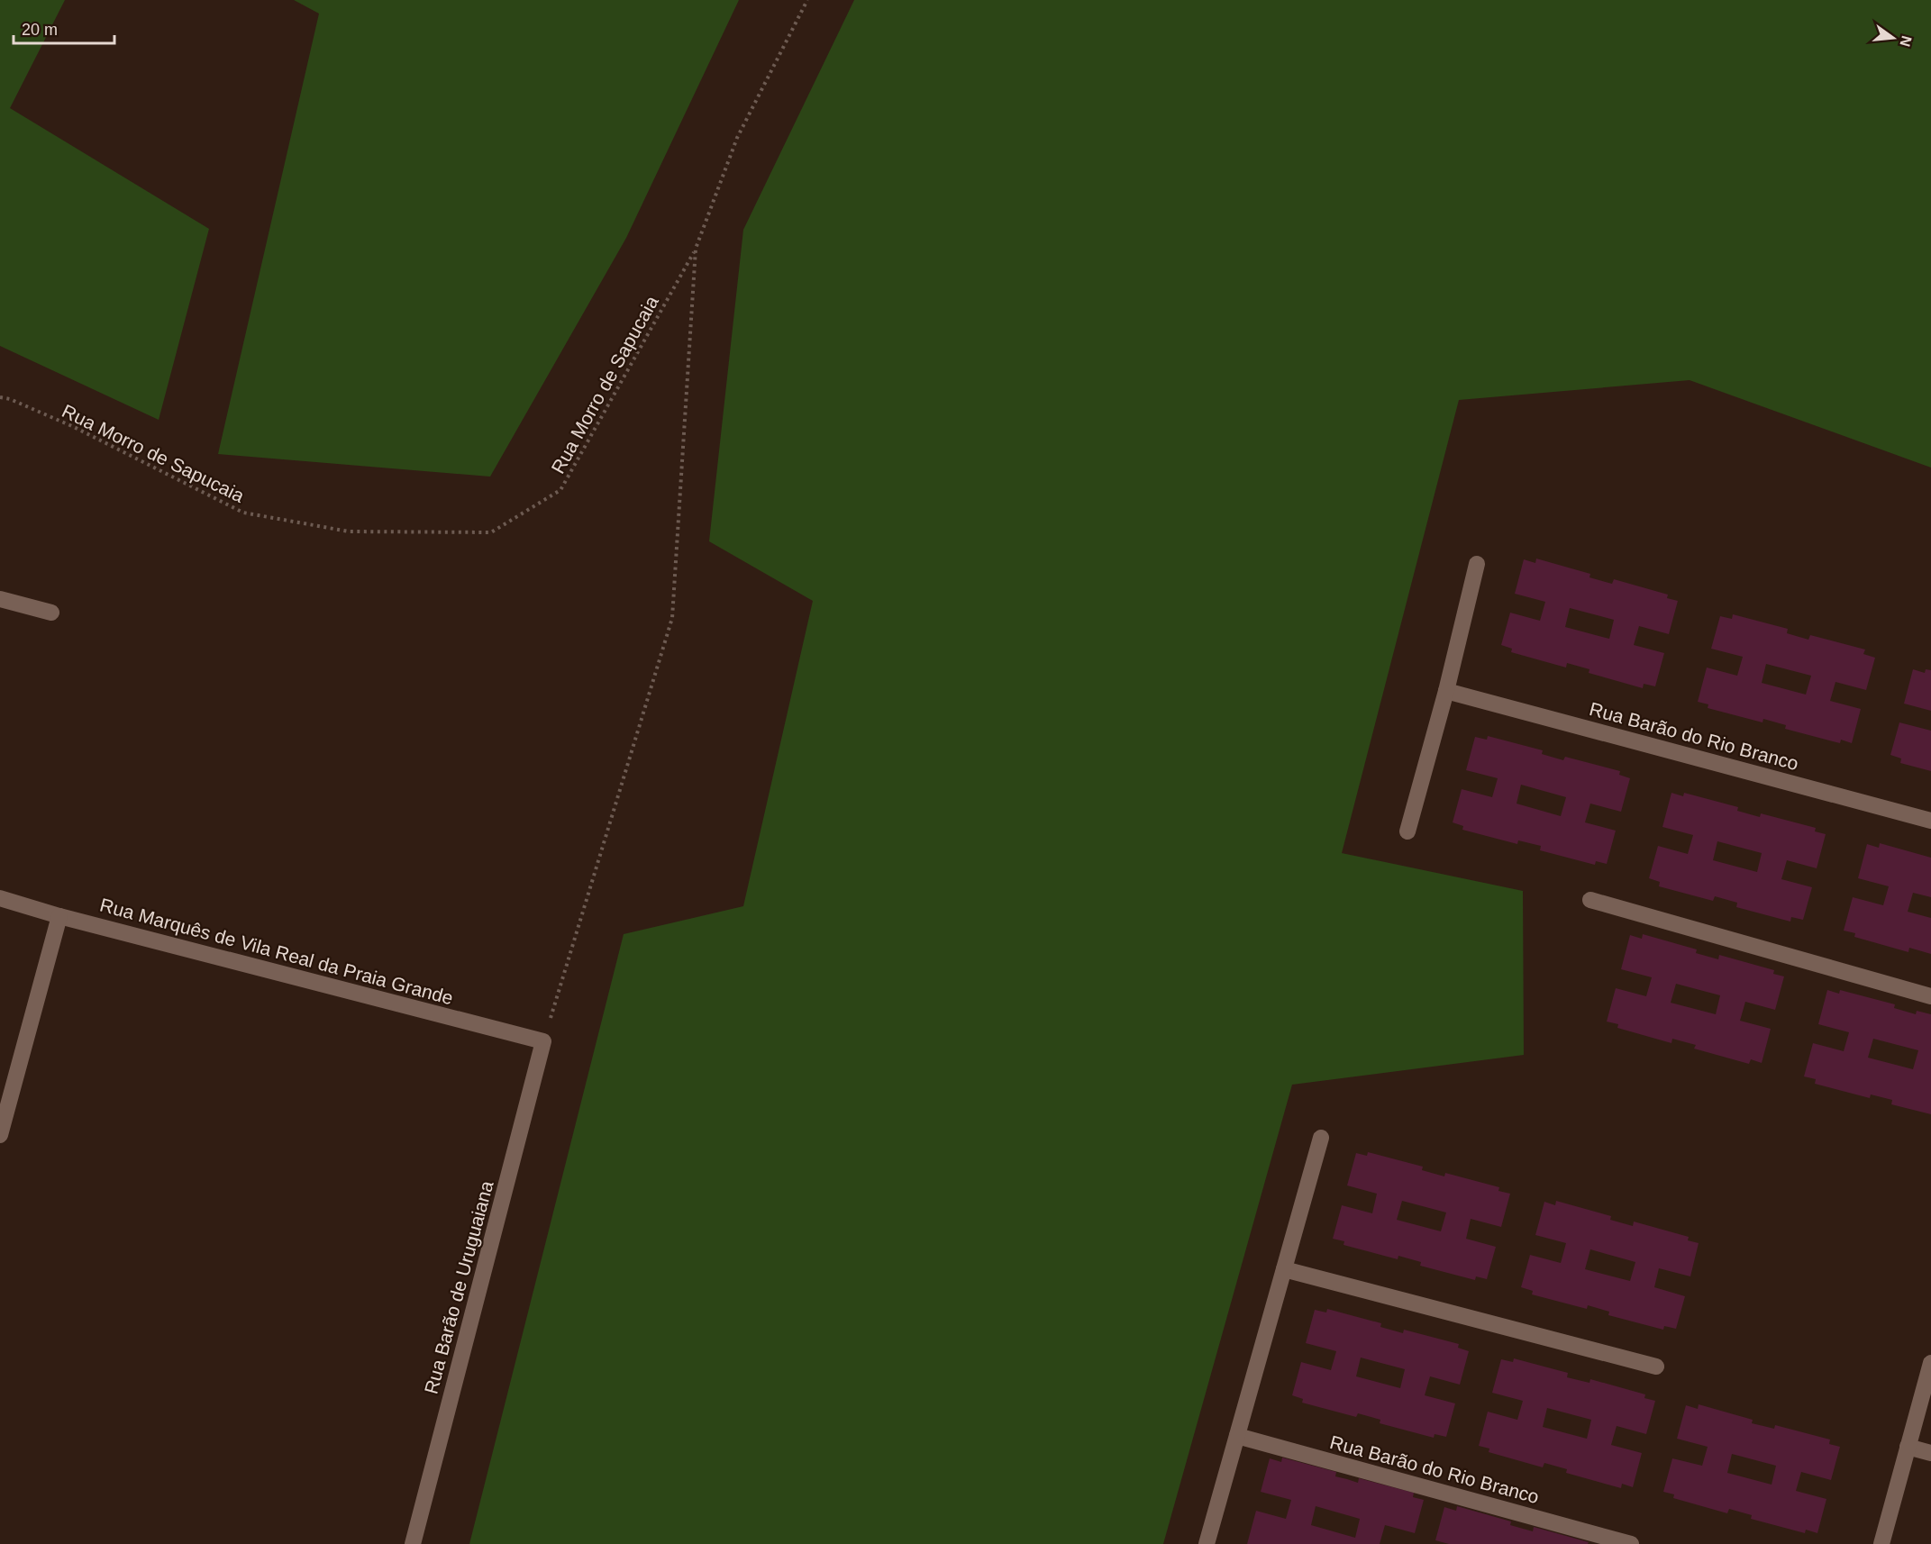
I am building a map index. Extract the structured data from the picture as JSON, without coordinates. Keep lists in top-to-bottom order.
{
  "streets": {
    "street": ["Rua Barão do Rio Branco", "Rua Marquês de Vila Real da Praia Grande", "Rua Barão de Uruguaiana"],
    "path": ["Rua Morro de Sapucaia"]
  },
  "crossings": [
    ["Rua Marquês de Vila Real da Praia Grande", "Rua Barão de Uruguaiana"]
  ],
  "scale_bar": "20 m",
  "north": "right"
}
